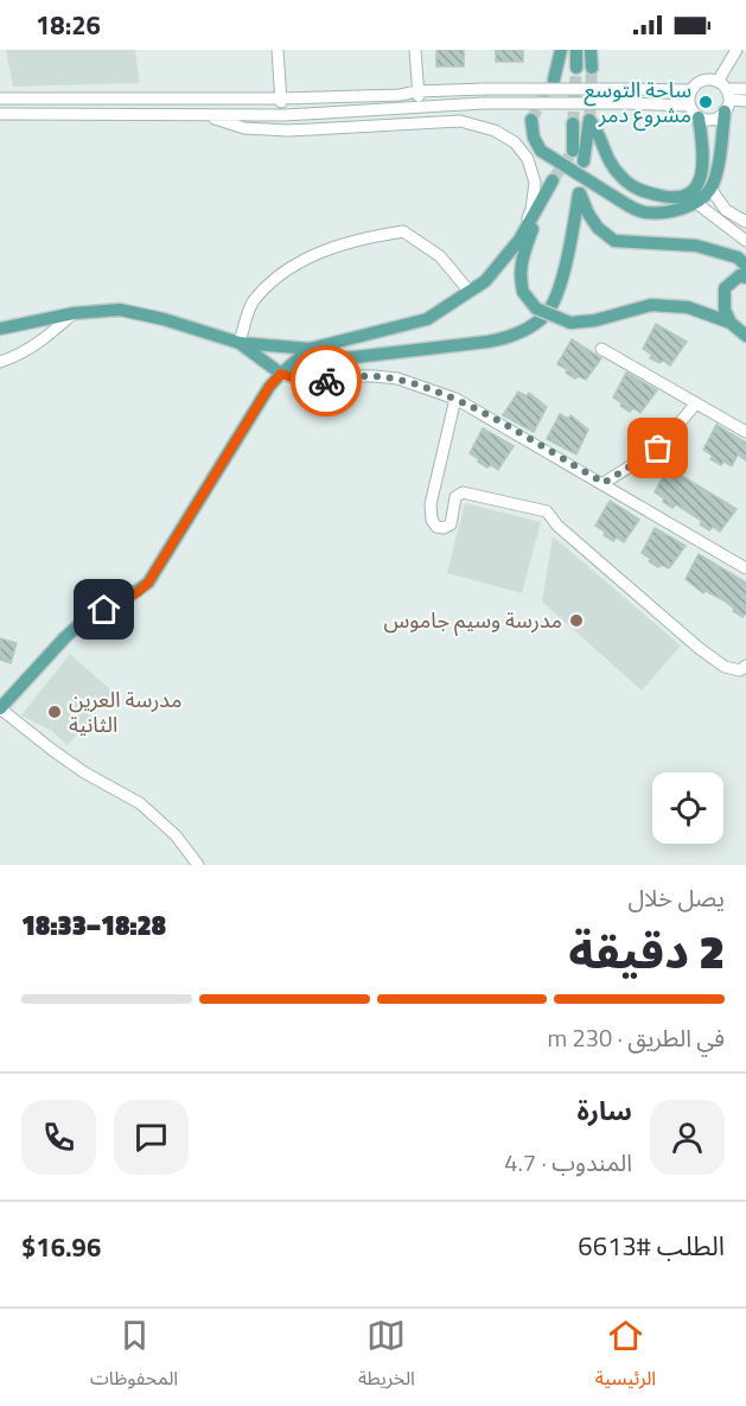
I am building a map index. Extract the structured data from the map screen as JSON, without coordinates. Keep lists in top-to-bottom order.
{
  "places": ["ساحة التوسع مشروع دمر", "مدرسة وسيم جاموس", "مدرسة العرين الثانية"],
  "page": {
    "status": "18:26",
    "heading": ["2 دقيقة", "يصل خلال", "18:28–18:33"],
    "panel": [
      "سارة",
      "المندوب · 4.7",
      "الطلب #6613",
      "$16.96"
    ],
    "bar": "في الطريق · 230 m",
    "tabs": ["الرئيسية", "الخريطة", "المحفوظات"]
  }
}
